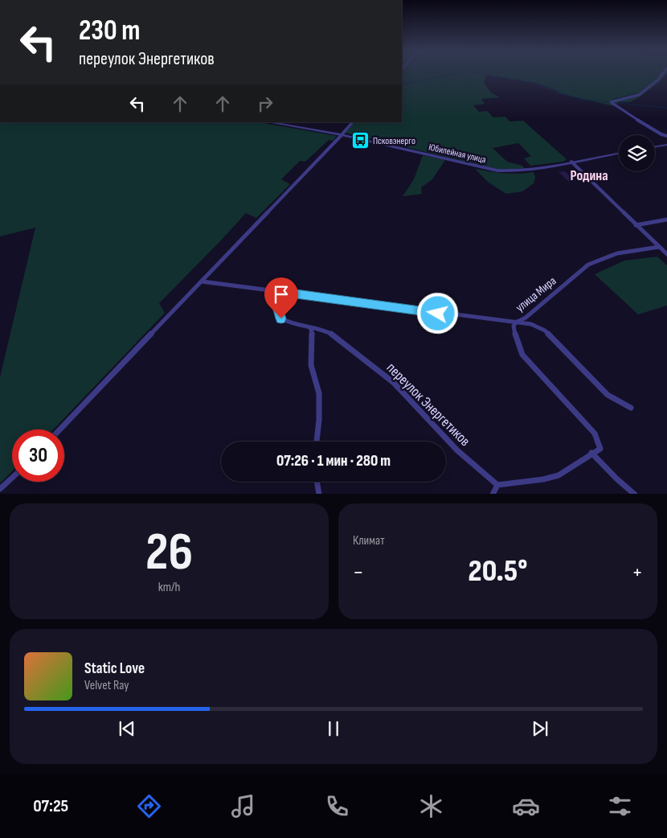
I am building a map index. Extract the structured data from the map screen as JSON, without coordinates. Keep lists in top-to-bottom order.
{
  "streets": {
    "street": ["Юбилейная улица", "улица Мира", "переулок Энергетиков"]
  },
  "crossings": [
    ["улица Мира", "переулок Энергетиков"]
  ],
  "districts": ["Родина"],
  "places": {
    "bus stop": ["Псковэнерго"]
  },
  "page": {
    "turn": ["230 m", "переулок Энергетиков"],
    "limit": "30",
    "trip": "07:26 · 1 мин · 280 m",
    "tile": [
      ["26", "km/h"],
      "Климат"
    ],
    "heat": ["−", "20.5°", "+"],
    "song": ["Static Love", "Velvet Ray"],
    "tabs": "07:25"
  }
}
